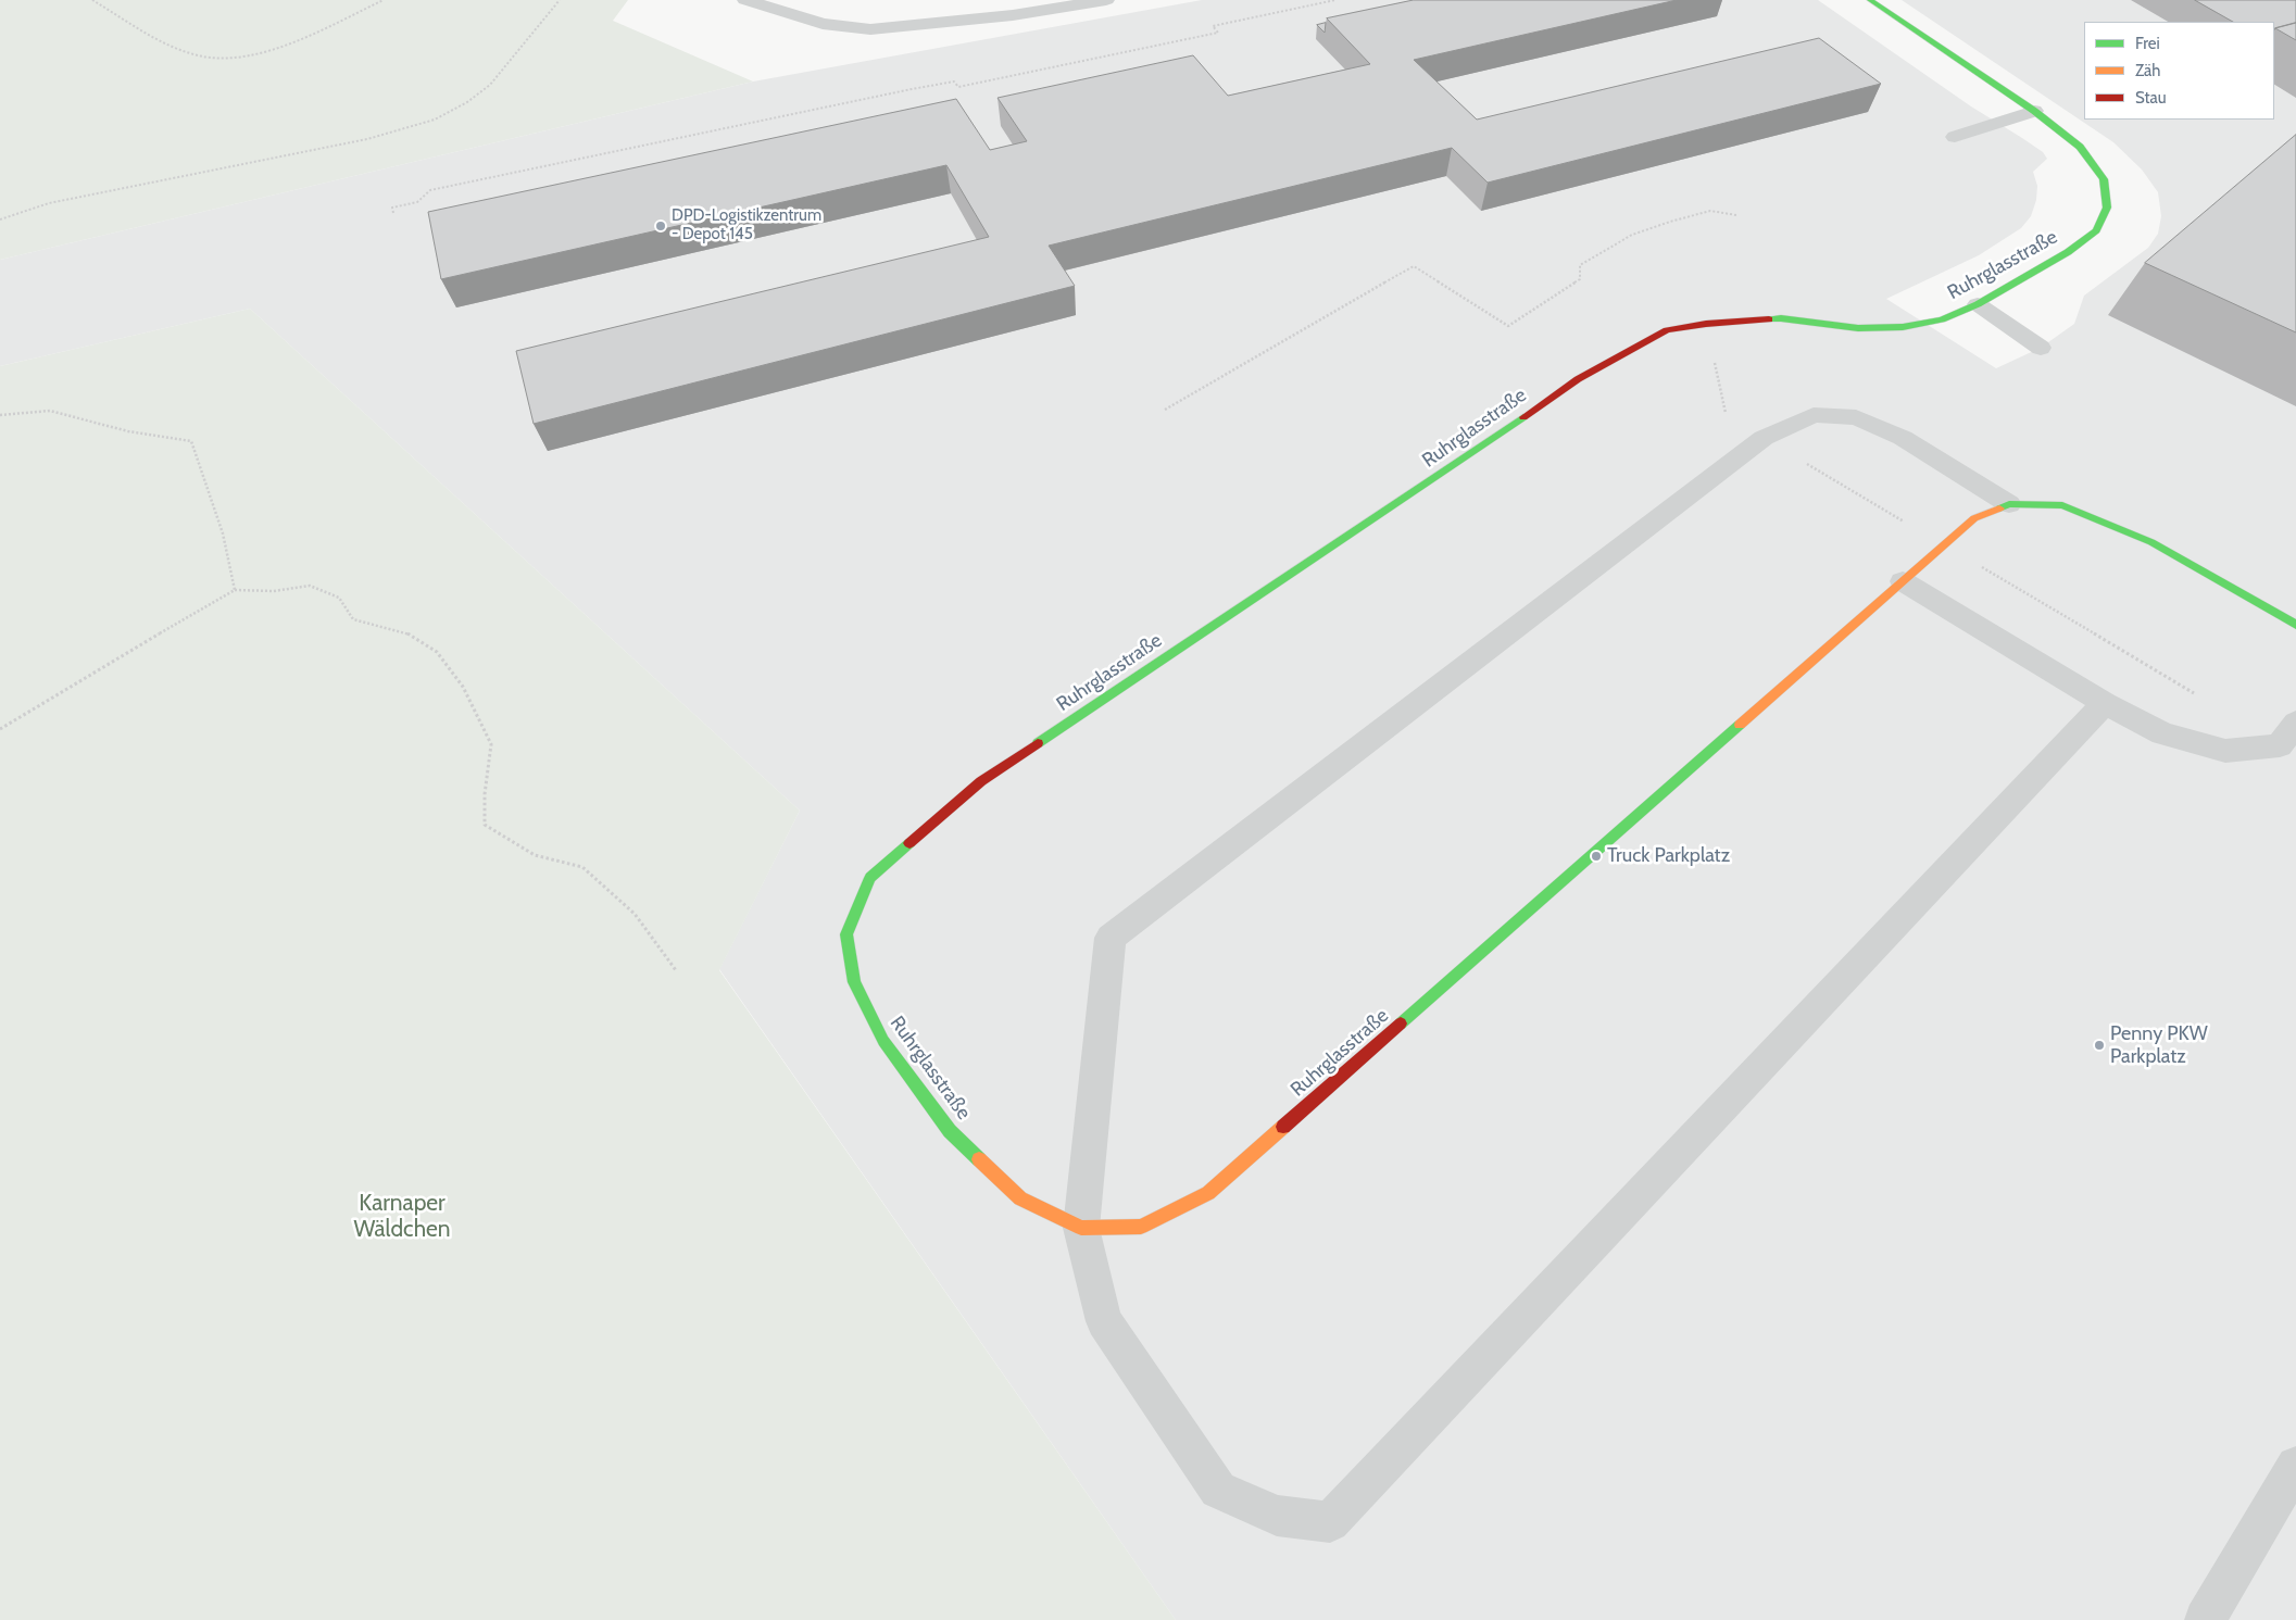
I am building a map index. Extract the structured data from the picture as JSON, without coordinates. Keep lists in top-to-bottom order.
{
  "streets": {
    "street": ["Ruhrglasstraße"]
  },
  "parks": ["Karnaper Wäldchen"],
  "places": ["DPD-Logistikzentrum - Depot 145", "Truck Parkplatz", "Penny PKW Parkplatz"],
  "legend": ["Frei", "Zäh", "Stau"]
}
